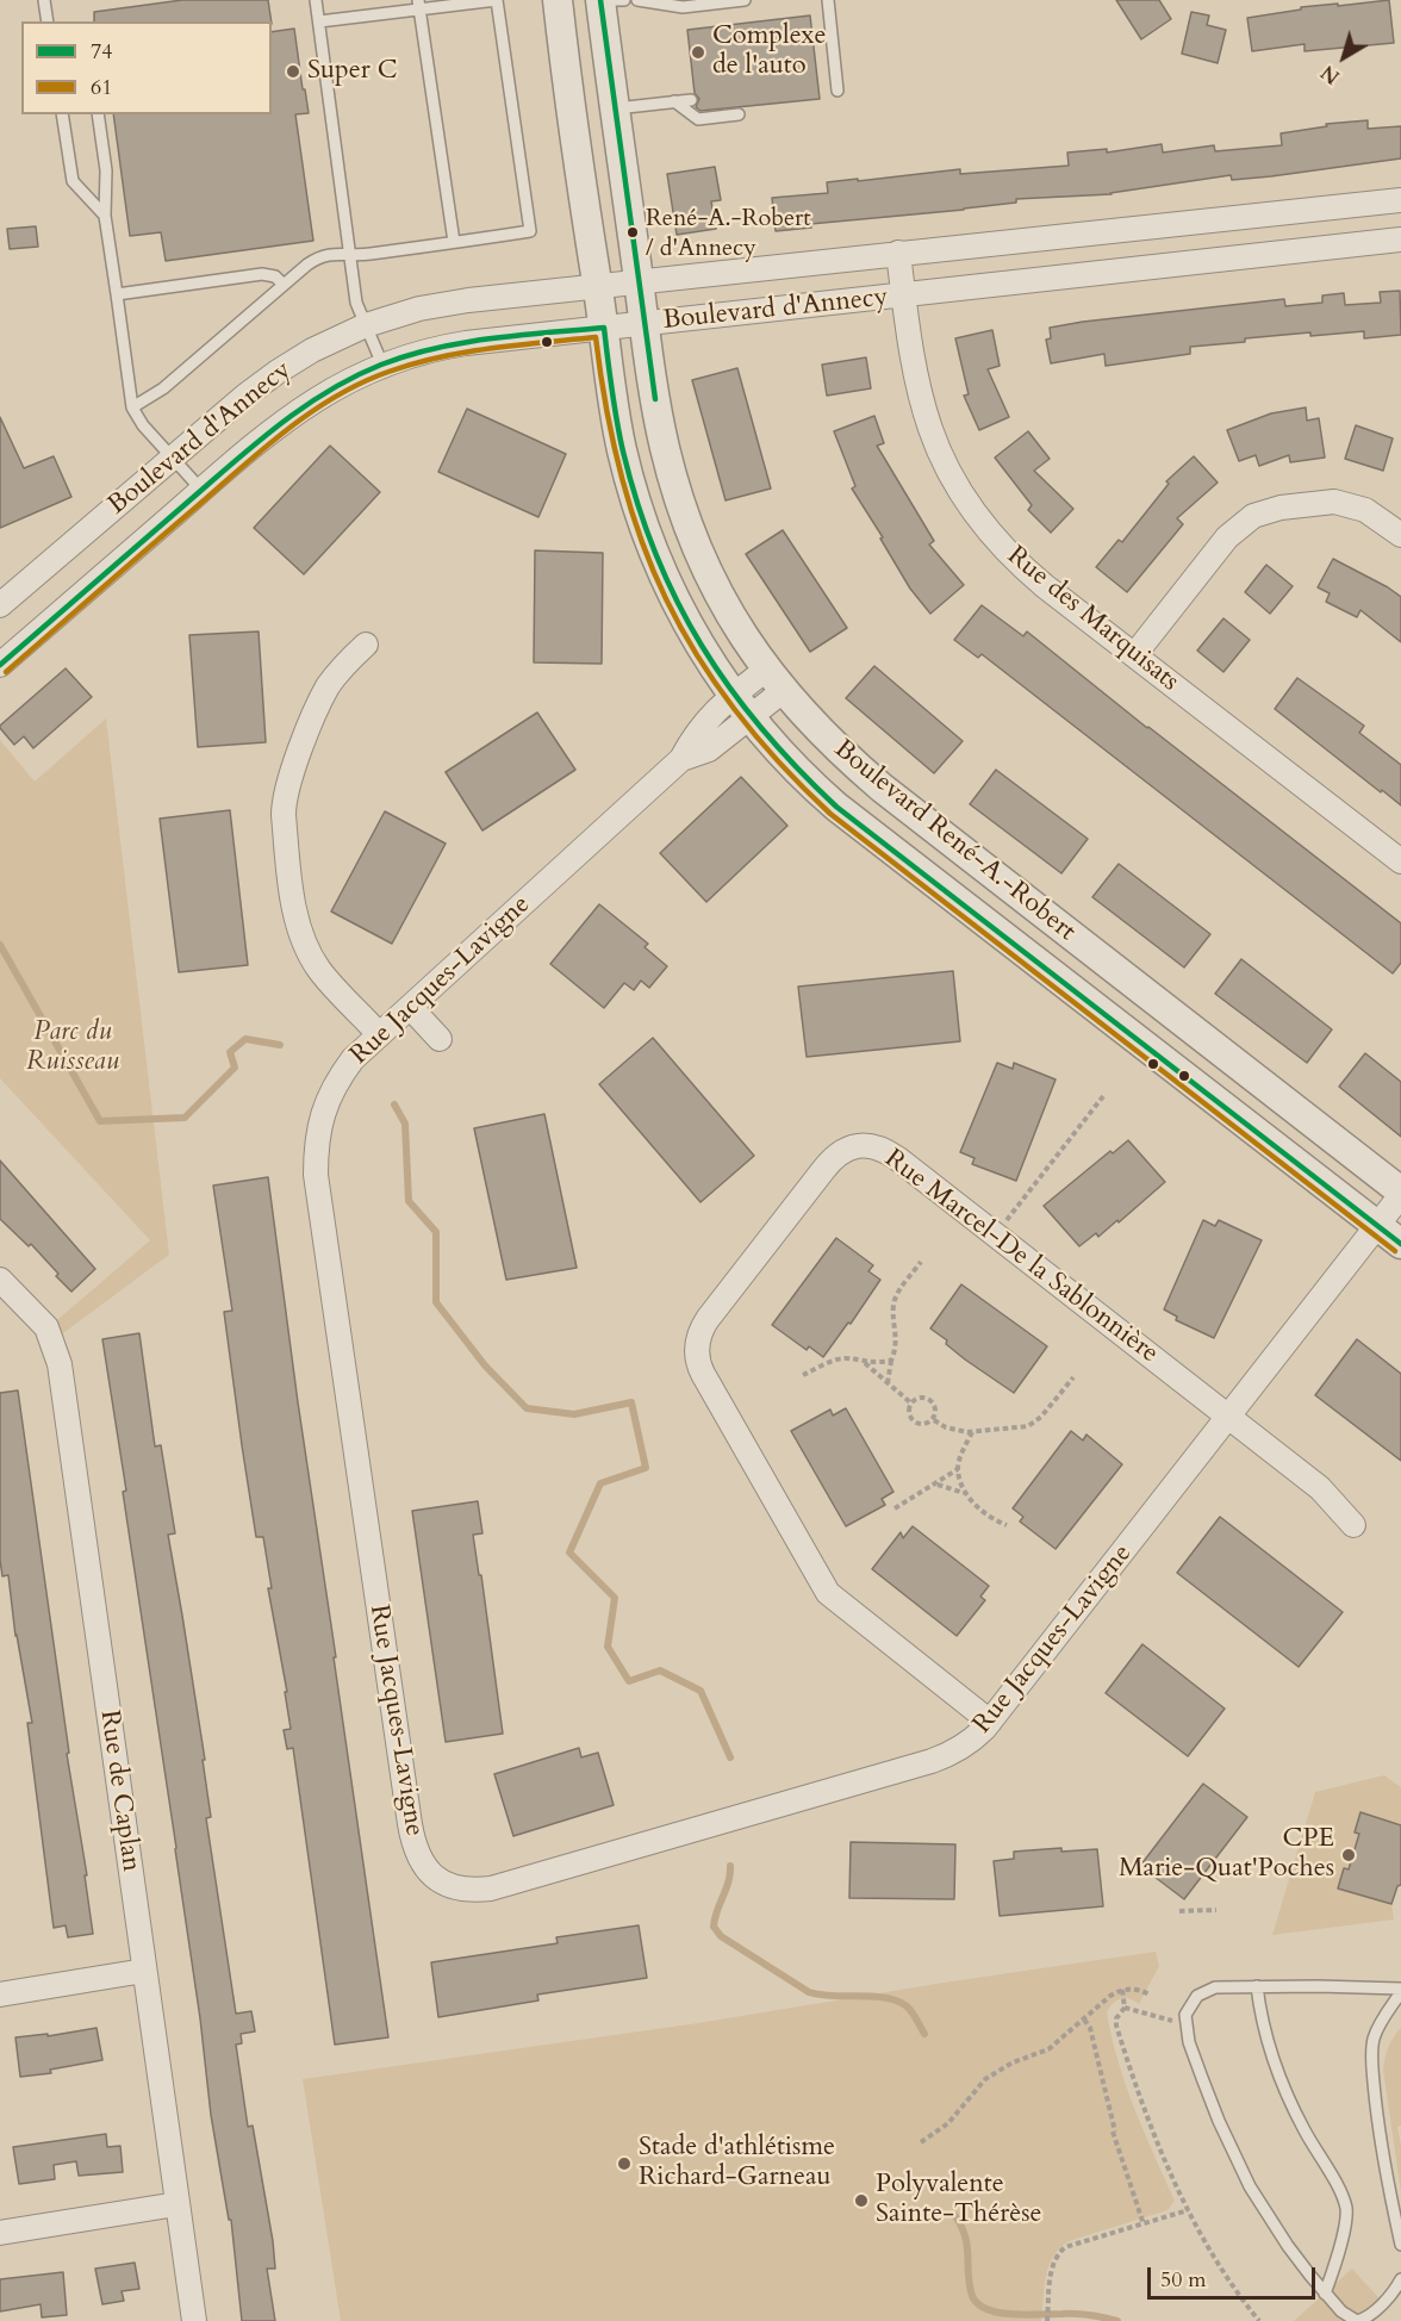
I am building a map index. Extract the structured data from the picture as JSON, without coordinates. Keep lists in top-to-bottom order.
{
  "streets": {
    "street": [
      "Boulevard d'Annecy",
      "Rue des Marquisats",
      "Boulevard René-A.-Robert",
      "Rue Jacques-Lavigne",
      "Rue Marcel-De la Sablonnière",
      "Rue de Caplan"
    ]
  },
  "crossings": [
    ["Boulevard d'Annecy", "Rue des Marquisats"],
    ["Boulevard d'Annecy", "Boulevard René-A.-Robert"],
    ["Boulevard René-A.-Robert", "Rue Jacques-Lavigne"],
    ["Rue Jacques-Lavigne", "Rue Marcel-De la Sablonnière"]
  ],
  "parks": ["Parc du Ruisseau"],
  "places": [
    "Complexe de l'auto",
    "Super C",
    "René-A.-Robert / d'Annecy",
    "CPE Marie-Quat'Poches",
    "Stade d'athlétisme Richard-Garneau",
    "Polyvalente Sainte-Thérèse"
  ],
  "lines": ["transit line 74", "transit line 61"],
  "legend": ["74", "61"],
  "scale_bar": "50 m",
  "north": "bottom left"
}
